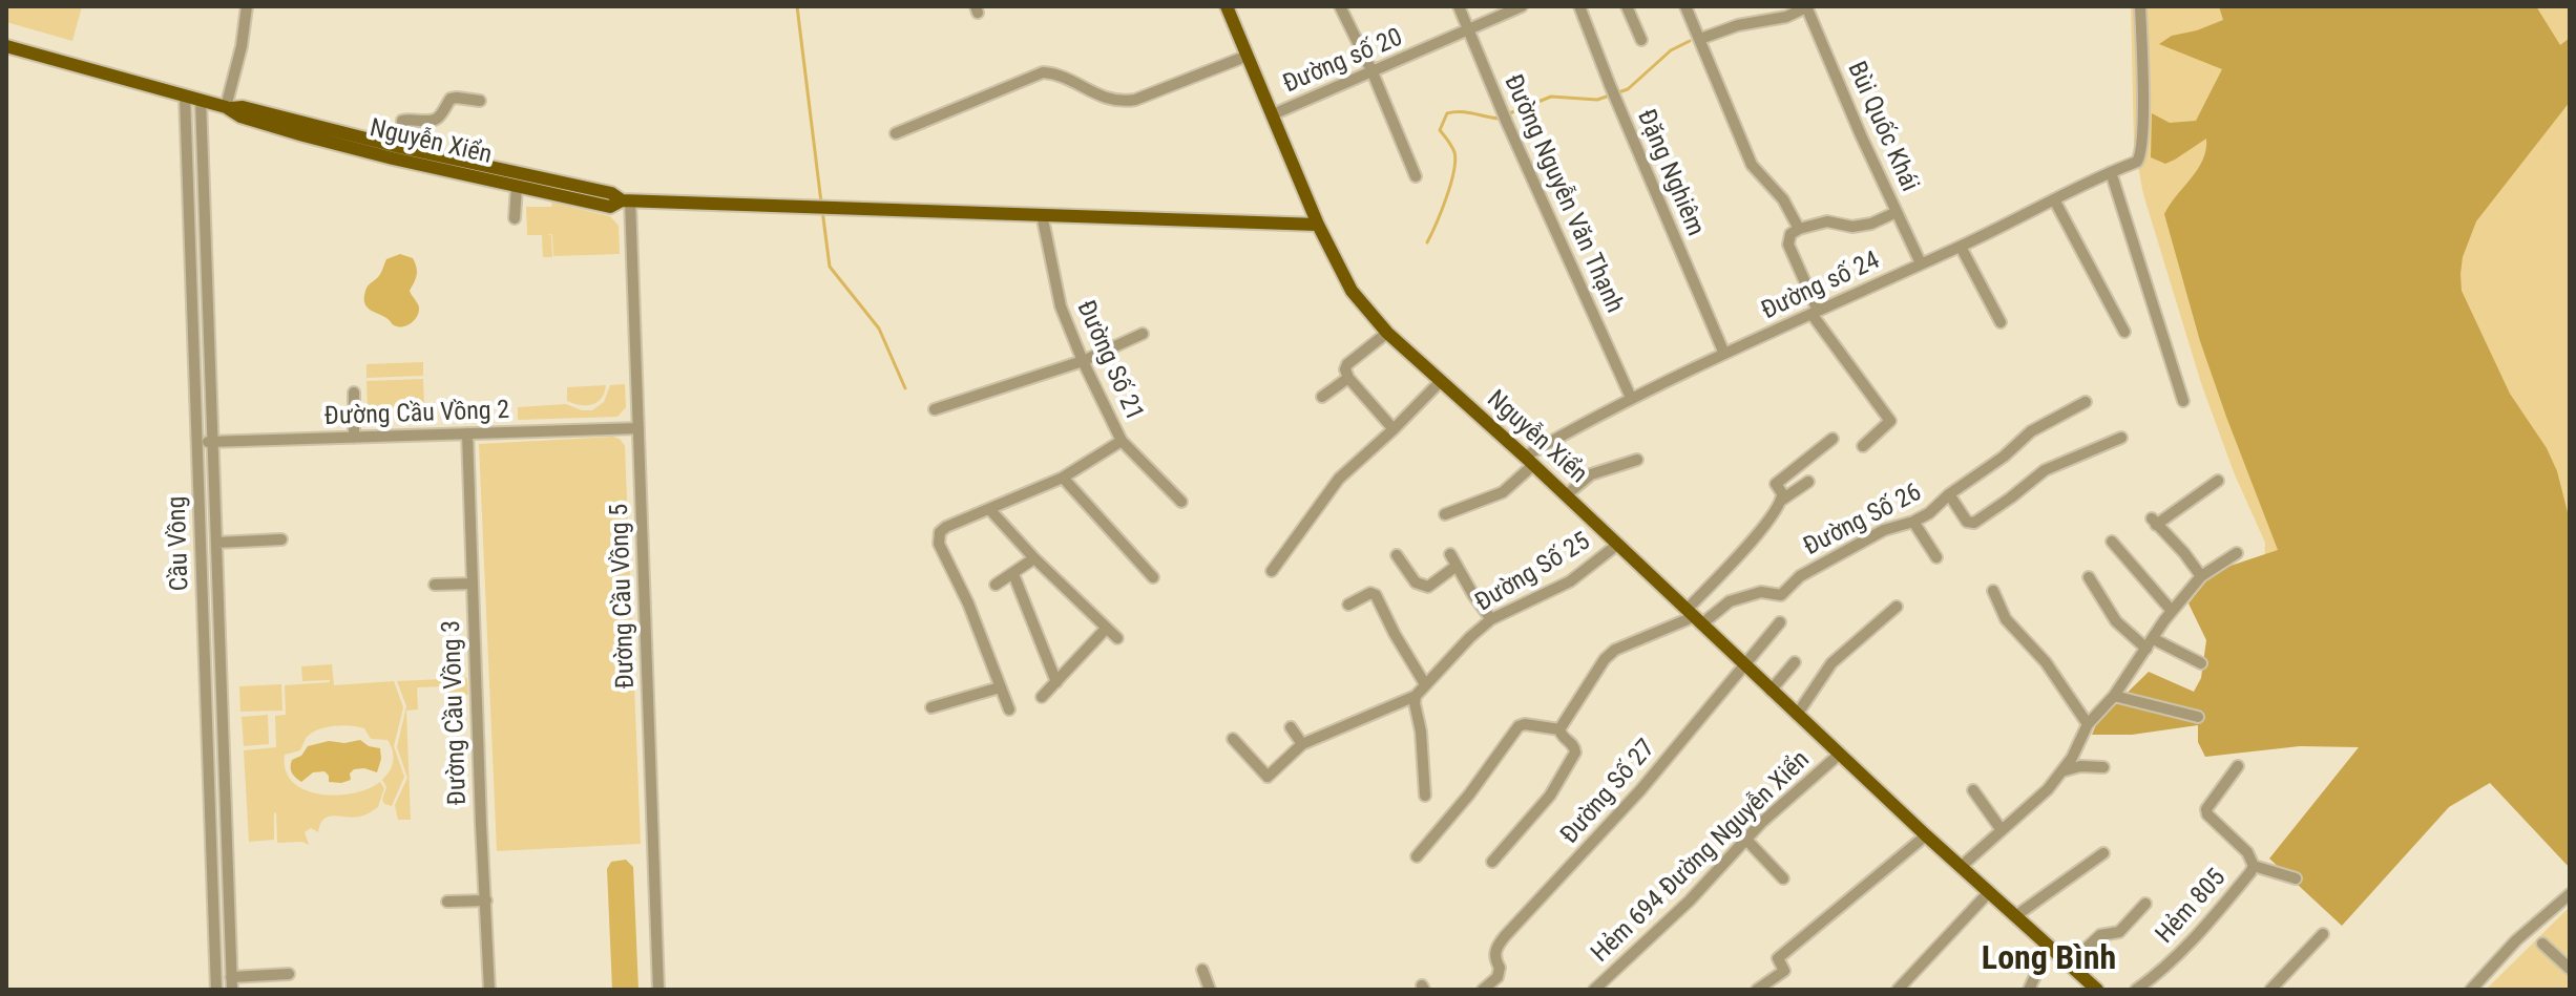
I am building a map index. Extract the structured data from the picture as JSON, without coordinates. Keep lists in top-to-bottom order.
{
  "streets": {
    "main road": ["Nguyễn Xiển"],
    "street": [
      "Đường số 20",
      "Bùi Quốc Khái",
      "Đặng Nghiêm",
      "Đường Nguyễn Văn Thạnh",
      "Đường số 24",
      "Đường Số 21",
      "Đường Cầu Vồng 2",
      "Đường Số 26",
      "Cầu Vồng",
      "Đường Số 25",
      "Đường Cầu Vồng 5",
      "Đường Cầu Vồng 3",
      "Đường Số 27",
      "Hẻm 694 Đường Nguyễn Xiển",
      "Hẻm 805"
    ]
  },
  "crossings": [
    ["Đường số 20", "Nguyễn Xiển"],
    ["Đường số 20", "Đường Nguyễn Văn Thạnh"],
    ["Bùi Quốc Khái", "Đường số 24"],
    ["Nguyễn Xiển", "Đường số 24"],
    ["Nguyễn Xiển", "Đường Số 21"],
    ["Nguyễn Xiển", "Đường Số 26"],
    ["Nguyễn Xiển", "Cầu Vồng"],
    ["Nguyễn Xiển", "Đường Số 25"],
    ["Nguyễn Xiển", "Đường Cầu Vồng 5"],
    ["Nguyễn Xiển", "Đường Số 27"],
    ["Nguyễn Xiển", "Hẻm 694 Đường Nguyễn Xiển"],
    ["Đặng Nghiêm", "Đường số 24"],
    ["Đường Nguyễn Văn Thạnh", "Đường số 24"],
    ["Đường Cầu Vồng 2", "Cầu Vồng"],
    ["Đường Cầu Vồng 2", "Đường Cầu Vồng 5"],
    ["Đường Cầu Vồng 2", "Đường Cầu Vồng 3"]
  ],
  "districts": ["Long Bình"]
}
